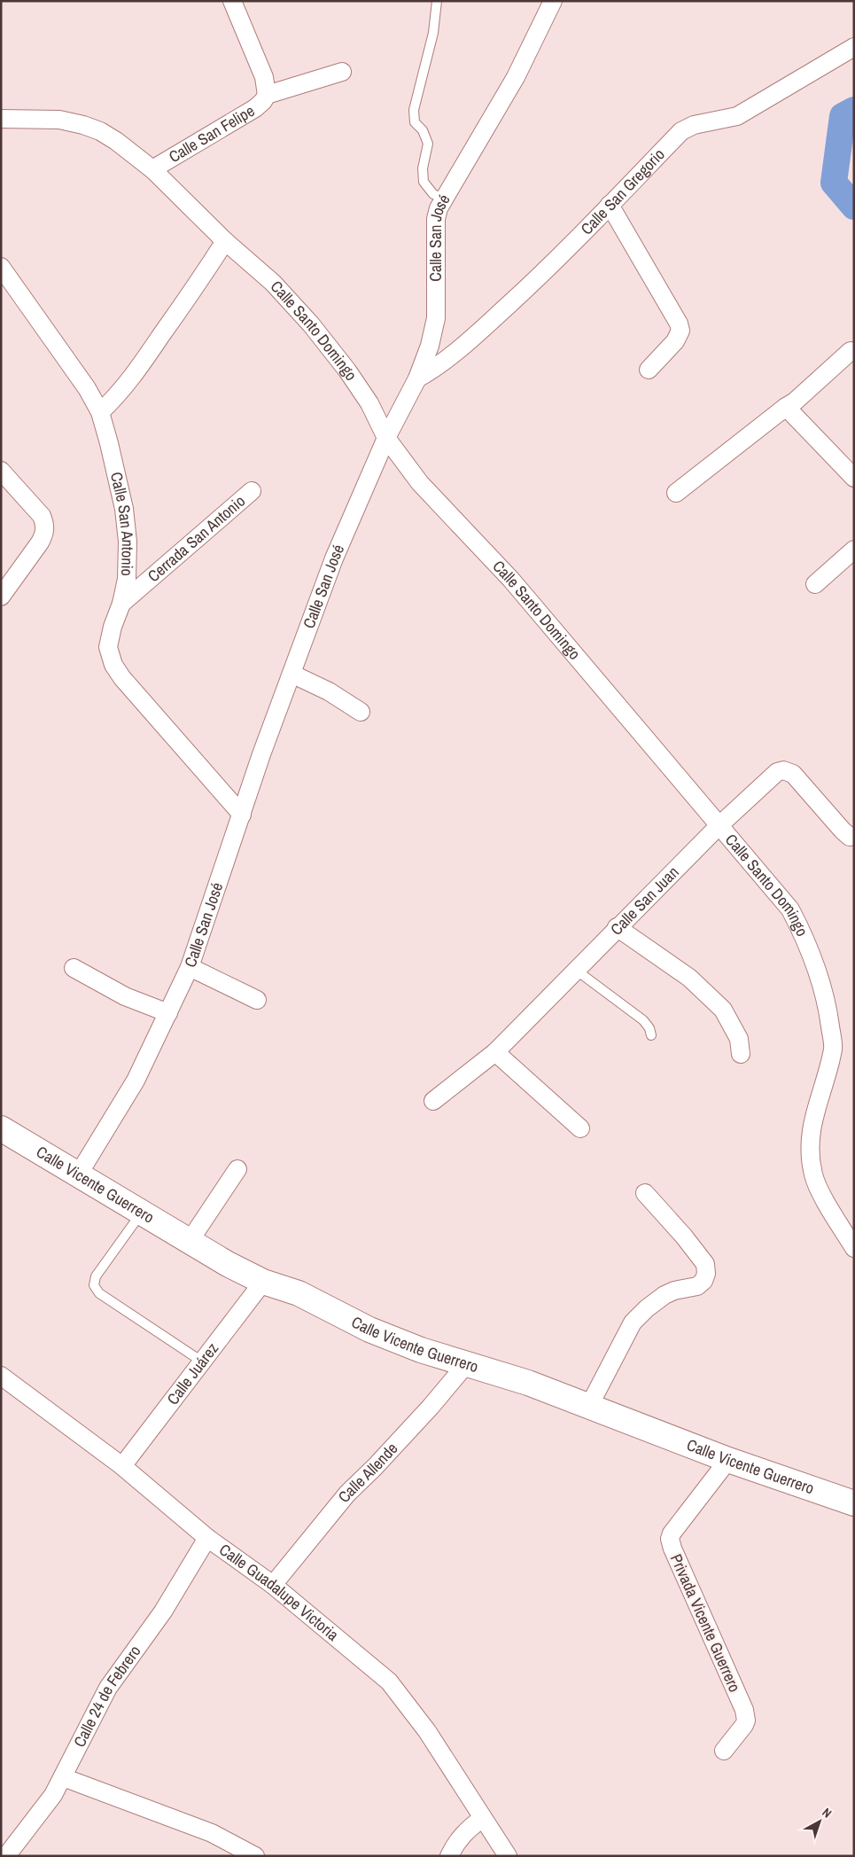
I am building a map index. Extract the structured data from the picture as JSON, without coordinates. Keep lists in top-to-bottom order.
{
  "streets": {
    "street": [
      "Calle San Felipe",
      "Calle San Gregorio",
      "Calle San José",
      "Calle Santo Domingo",
      "Calle San Antonio",
      "Cerrada San Antonio",
      "Calle San Juan",
      "Calle Vicente Guerrero",
      "Calle Juárez",
      "Calle Allende",
      "Calle Guadalupe Victoria",
      "Privada Vicente Guerrero",
      "Calle 24 de Febrero"
    ]
  },
  "crossings": [
    ["Calle San Felipe", "Calle Santo Domingo"],
    ["Calle San Gregorio", "Calle San José"],
    ["Calle San José", "Calle Santo Domingo"],
    ["Calle San José", "Calle San Antonio"],
    ["Calle San José", "Calle Vicente Guerrero"],
    ["Calle Santo Domingo", "Calle San Juan"],
    ["Calle San Antonio", "Cerrada San Antonio"],
    ["Calle Vicente Guerrero", "Calle Juárez"],
    ["Calle Vicente Guerrero", "Calle Allende"],
    ["Calle Vicente Guerrero", "Privada Vicente Guerrero"],
    ["Calle Juárez", "Calle Guadalupe Victoria"],
    ["Calle Allende", "Calle Guadalupe Victoria"],
    ["Calle Guadalupe Victoria", "Calle 24 de Febrero"]
  ],
  "north": "top right"
}
